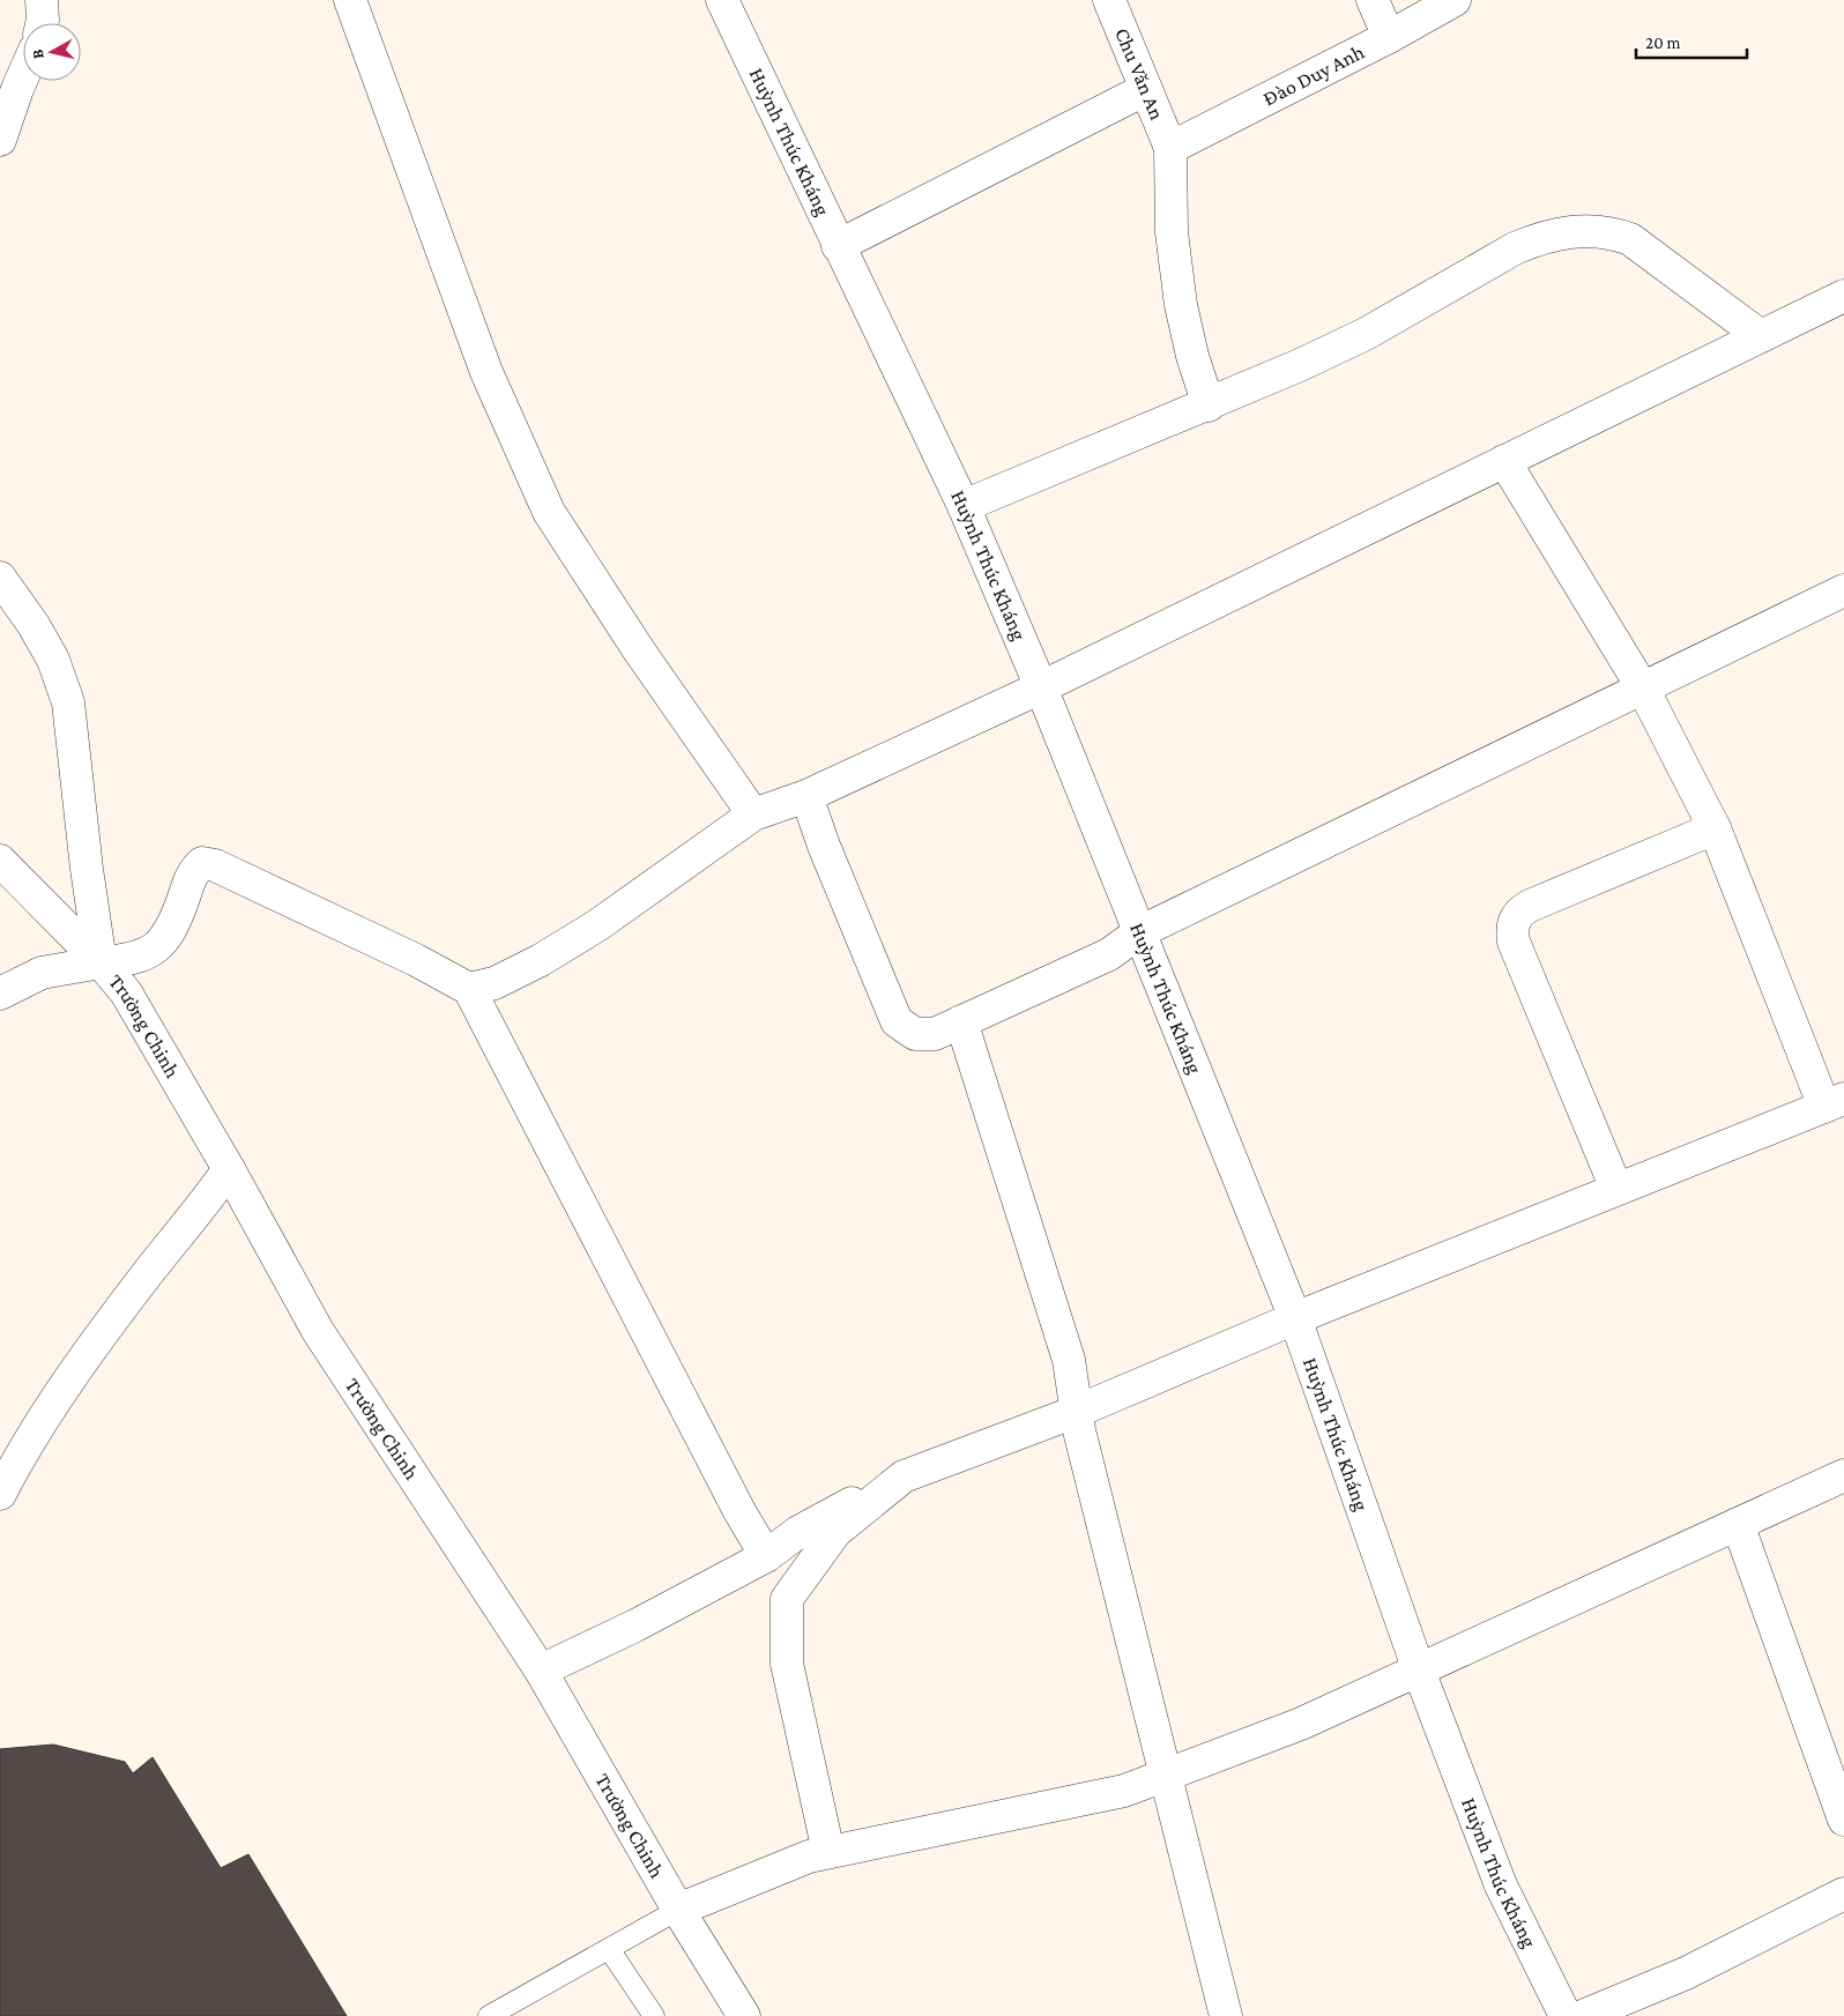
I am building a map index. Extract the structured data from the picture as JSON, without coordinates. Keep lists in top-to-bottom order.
{
  "streets": {
    "street": [
      "Chu Văn An",
      "Đào Duy Anh",
      "Huỳnh Thúc Kháng",
      "Trường Chinh"
    ]
  },
  "crossings": [
    ["Chu Văn An", "Đào Duy Anh"]
  ],
  "scale_bar": "20 m",
  "north": "left"
}
